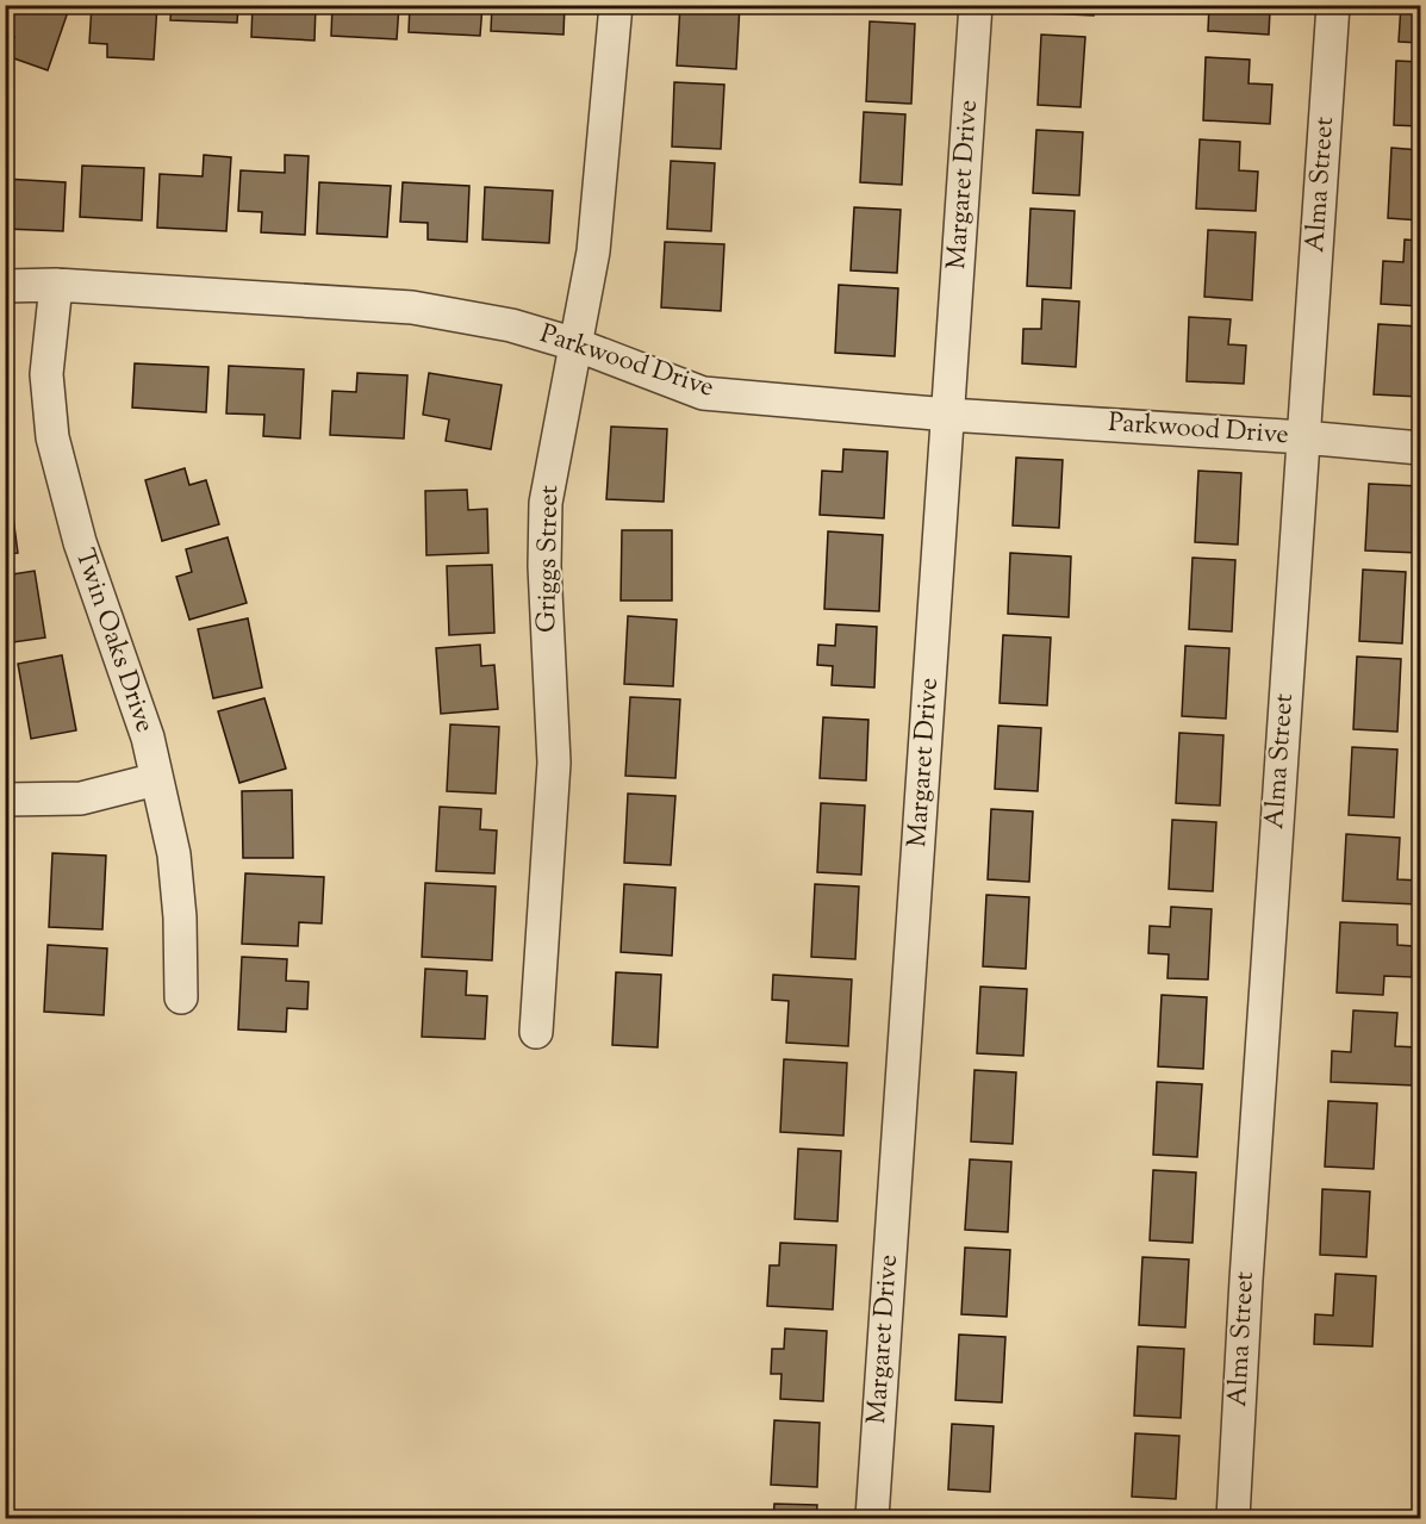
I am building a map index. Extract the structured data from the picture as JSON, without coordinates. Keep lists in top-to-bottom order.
{
  "streets": {
    "street": [
      "Margaret Drive",
      "Alma Street",
      "Parkwood Drive",
      "Griggs Street",
      "Twin Oaks Drive"
    ]
  },
  "crossings": [
    ["Margaret Drive", "Parkwood Drive"],
    ["Alma Street", "Parkwood Drive"],
    ["Parkwood Drive", "Griggs Street"],
    ["Parkwood Drive", "Twin Oaks Drive"]
  ]
}
